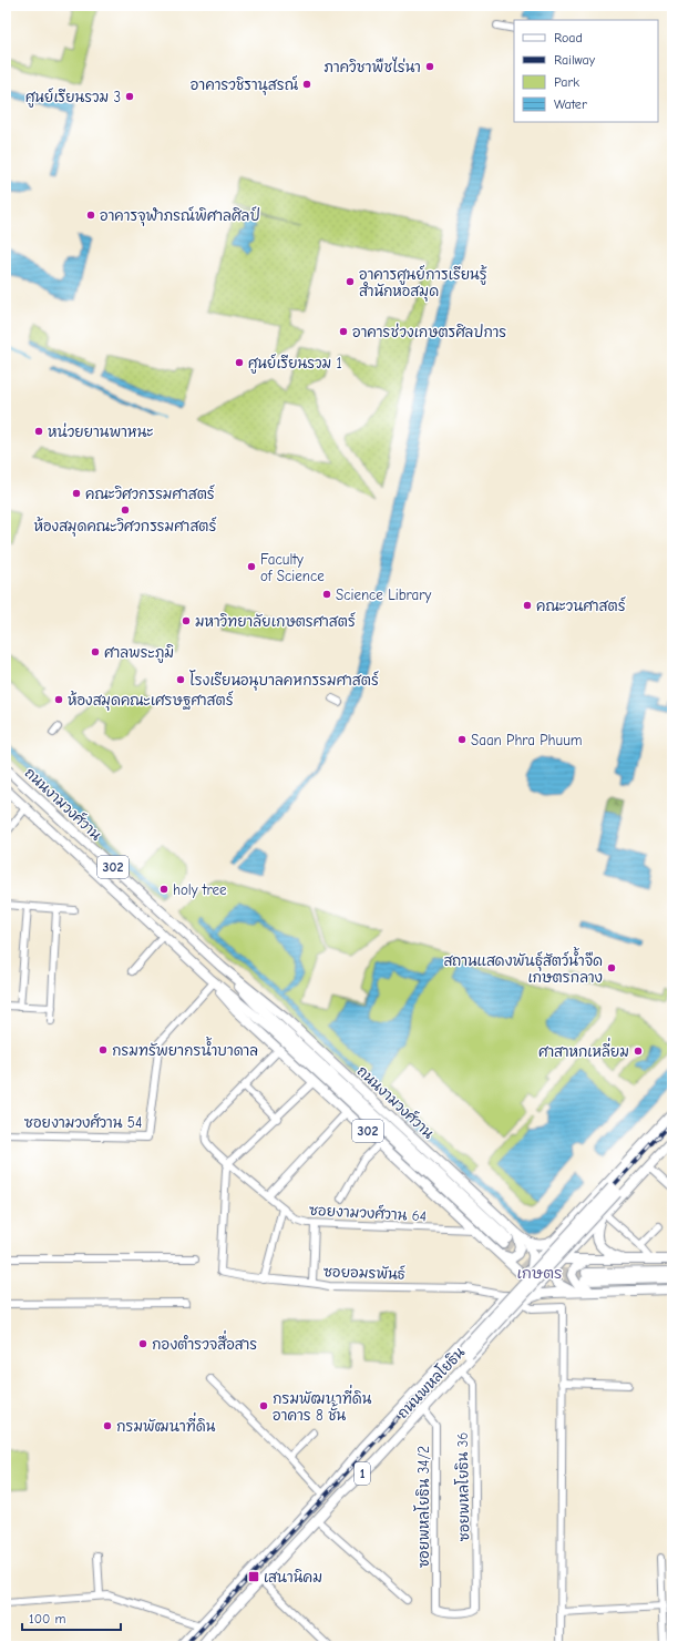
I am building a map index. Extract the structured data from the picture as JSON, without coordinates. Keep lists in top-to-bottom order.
{
  "streets": {
    "main road": [
      "ถนนงามวงศ์วาน",
      "302",
      "ถนนพหลโยธิน",
      "1"
    ],
    "street": [
      "ซอยงามวงศ์วาน 54",
      "ซอยงามวงศ์วาน 64",
      "ซอยอมรพันธ์",
      "ซอยพหลโยธิน 36",
      "ซอยพหลโยธิน 34/2"
    ]
  },
  "crossings": [
    ["ถนนงามวงศ์วาน", "ซอยงามวงศ์วาน 54"],
    ["ถนนงามวงศ์วาน", "ซอยงามวงศ์วาน 64"],
    ["ถนนงามวงศ์วาน", "ถนนพหลโยธิน"],
    ["ซอยงามวงศ์วาน 64", "ซอยอมรพันธ์"],
    ["ซอยอมรพันธ์", "ถนนพหลโยธิน"],
    ["ถนนพหลโยธิน", "ซอยพหลโยธิน 36"],
    ["ถนนพหลโยธิน", "ซอยพหลโยธิน 34/2"],
    ["ซอยพหลโยธิน 36", "ซอยพหลโยธิน 34/2"]
  ],
  "districts": ["เกษตร"],
  "places": {
    "other": [
      "ภาควิชาพืชไร่นา",
      "อาคารวชิรานุสรณ์",
      "ศูนย์เรียนรวม 3",
      "อาคารจุฬาภรณ์พิศาลศิลป์",
      "อาคารศูนย์การเรียนรู้ สำนักหอสมุด",
      "อาคารช่วงเกษตรศิลปการ",
      "ศูนย์เรียนรวม 1",
      "หน่วยยานพาหนะ",
      "คณะวิศวกรรมศาสตร์",
      "ห้องสมุดคณะวิศวกรรมศาสตร์",
      "Faculty of Science",
      "Science Library",
      "คณะวนศาสตร์",
      "มหาวิทยาลัยเกษตรศาสตร์",
      "ศาลพระภูมิ",
      "โรงเรียนอนุบาลคหกรรมศาสตร์",
      "ห้องสมุดคณะเศรษฐศาสตร์",
      "Saan Phra Phuum",
      "holy tree",
      "สถานแสดงพันธุ์สัตว์น้ำจืด เกษตรกลาง",
      "กรมทรัพยากรน้ำบาดาล",
      "ศาสาหกเหลี่ยม",
      "กองตำรวจสื่อสาร",
      "กรมพัฒนาที่ดิน อาคาร 8 ชั้น",
      "กรมพัฒนาที่ดิน"
    ],
    "transit": ["เสนานิคม"]
  },
  "legend": [
    "Road",
    "Railway",
    "Park",
    "Water"
  ],
  "scale_bar": "100 m"
}
